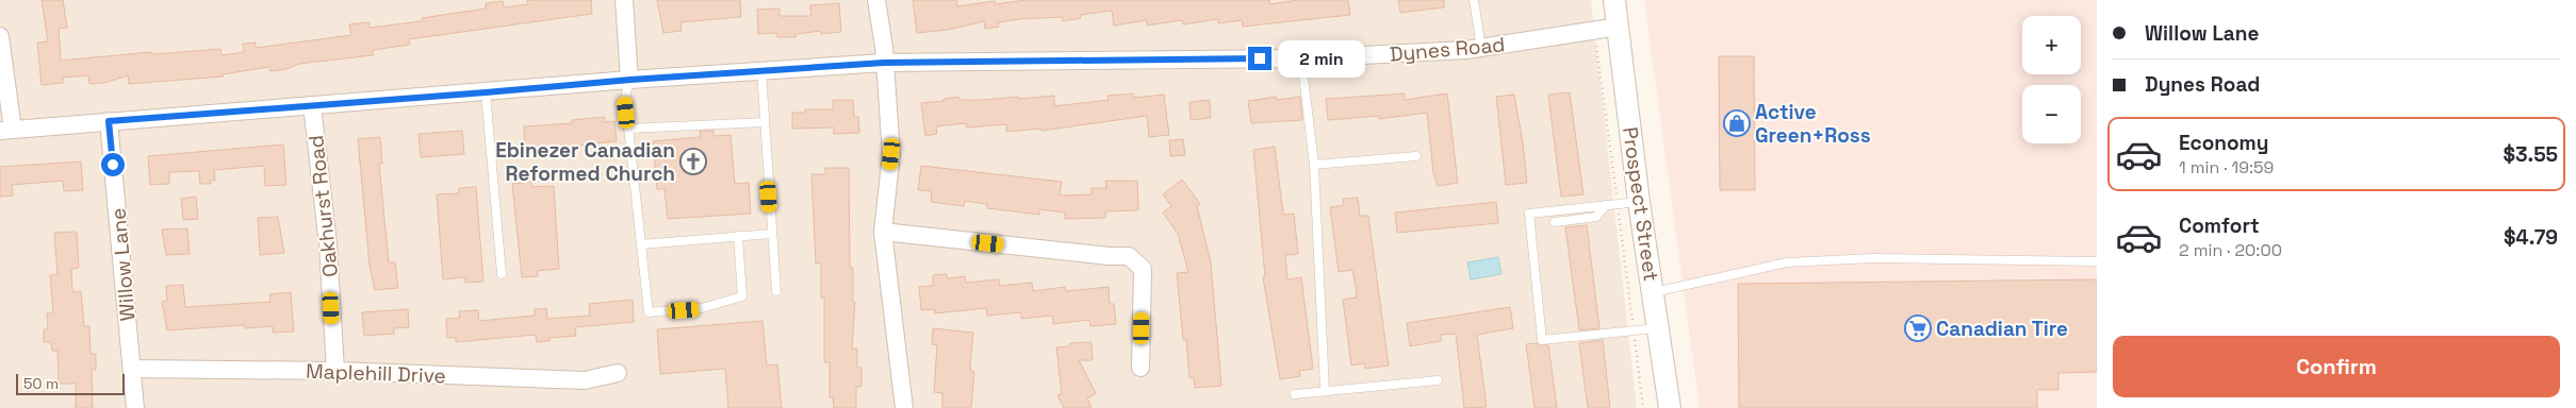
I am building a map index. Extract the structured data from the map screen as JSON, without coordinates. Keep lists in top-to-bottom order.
{
  "streets": {
    "street": [
      "Dynes Road",
      "Prospect Street",
      "Oakhurst Road",
      "Willow Lane",
      "Maplehill Drive"
    ]
  },
  "crossings": [
    ["Dynes Road", "Prospect Street"],
    ["Dynes Road", "Oakhurst Road"],
    ["Dynes Road", "Willow Lane"],
    ["Oakhurst Road", "Maplehill Drive"],
    ["Willow Lane", "Maplehill Drive"]
  ],
  "places": {
    "shop": ["Active Green+Ross"],
    "church": ["Ebinezer Canadian Reformed Church"],
    "supermarket": ["Canadian Tire"]
  },
  "scale_bar": "50 m",
  "page": {
    "banner": ["Willow Lane", "Dynes Road"],
    "map_buttons": ["+", "−"],
    "bubble": "2 min",
    "list": [
      {
        "name": "Economy",
        "note": "1 min · 19:59",
        "value": "$3.55"
      },
      {
        "name": "Comfort",
        "note": "2 min · 20:00",
        "value": "$4.79"
      }
    ],
    "buttons": "Confirm",
    "scale": "50 m"
  }
}
